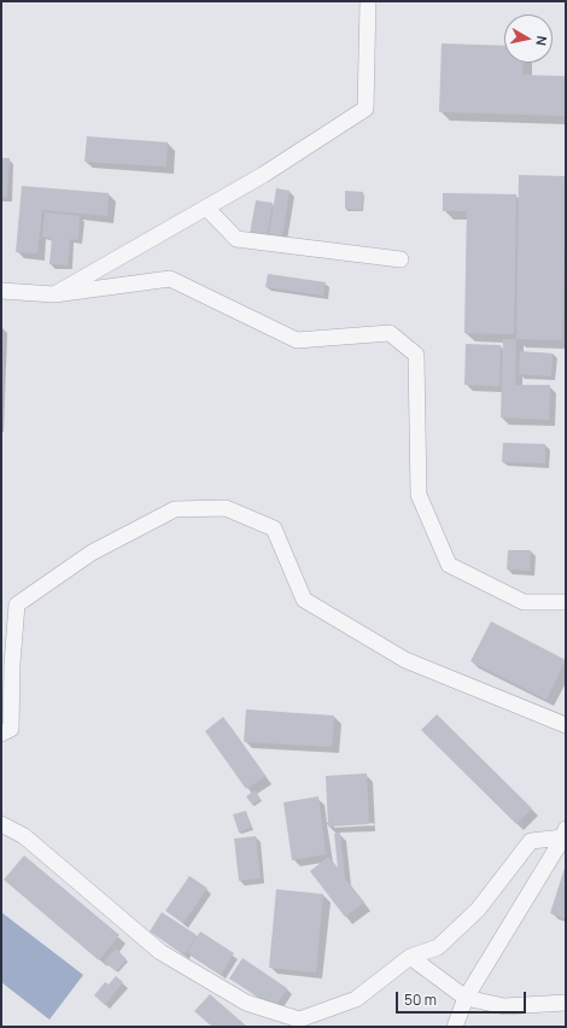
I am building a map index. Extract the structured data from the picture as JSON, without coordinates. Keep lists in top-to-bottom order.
{
  "scale_bar": "50 m",
  "north": "right"
}
